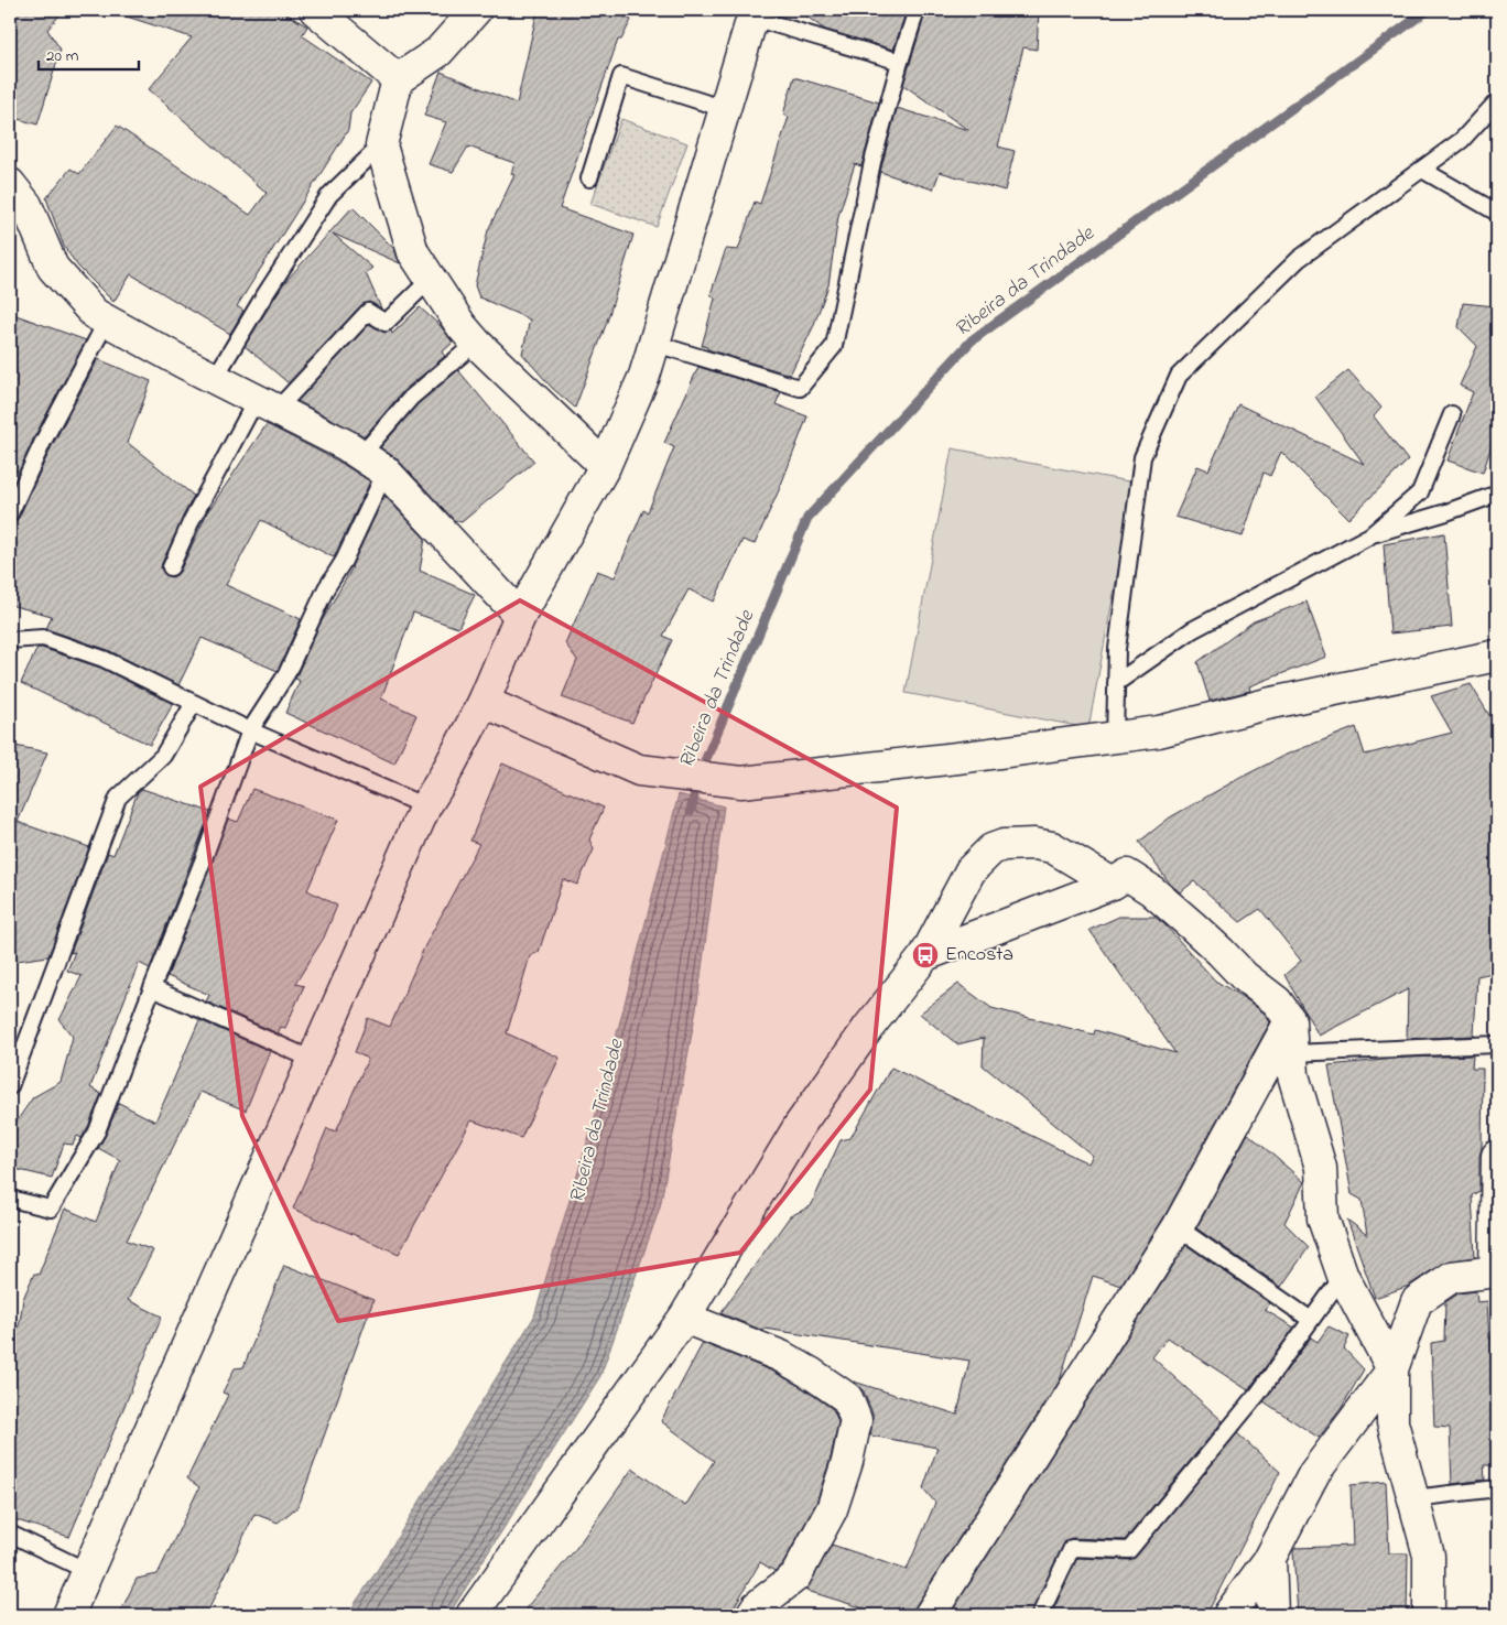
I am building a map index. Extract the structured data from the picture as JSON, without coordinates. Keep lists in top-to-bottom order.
{
  "water": ["Ribeira da Trindade"],
  "places": {
    "bus stop": ["Encosta"]
  },
  "scale_bar": "20 m"
}
